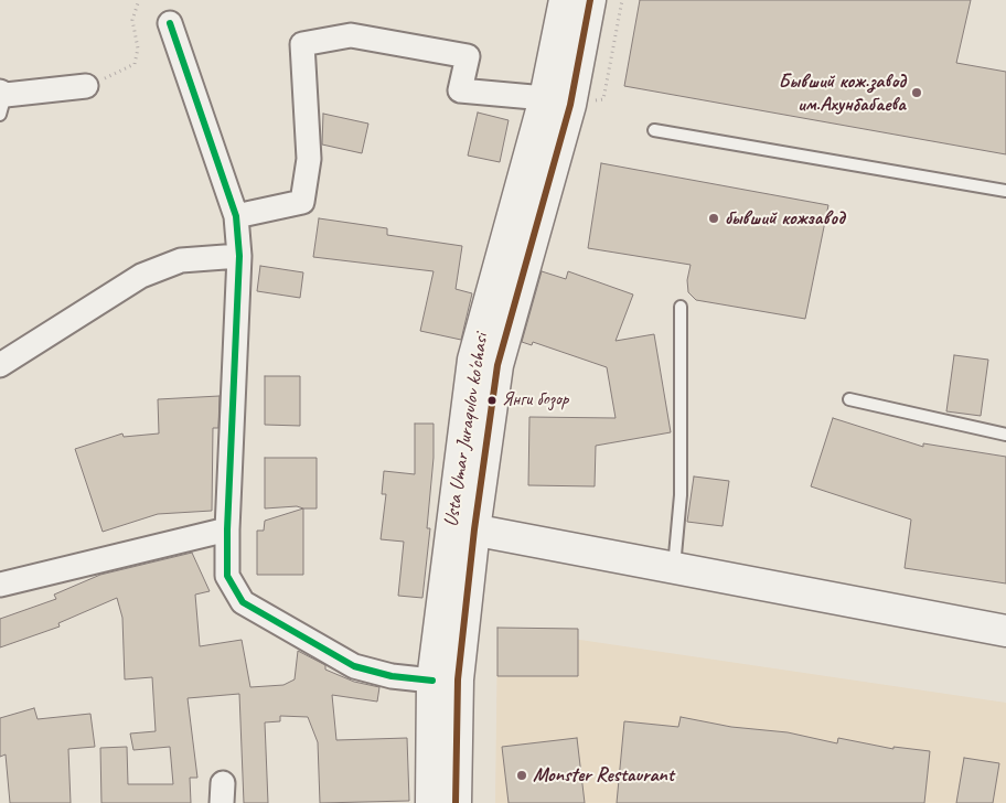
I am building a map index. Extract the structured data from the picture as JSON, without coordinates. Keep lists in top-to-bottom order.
{
  "streets": {
    "main road": ["Usta Umar Juraqulov ko'chasi"]
  },
  "places": [
    "Бывший кож.завод им.Ахунбабаева",
    "бывший кожзавод",
    "Янги бозор",
    "Monster Restaurant"
  ]
}
